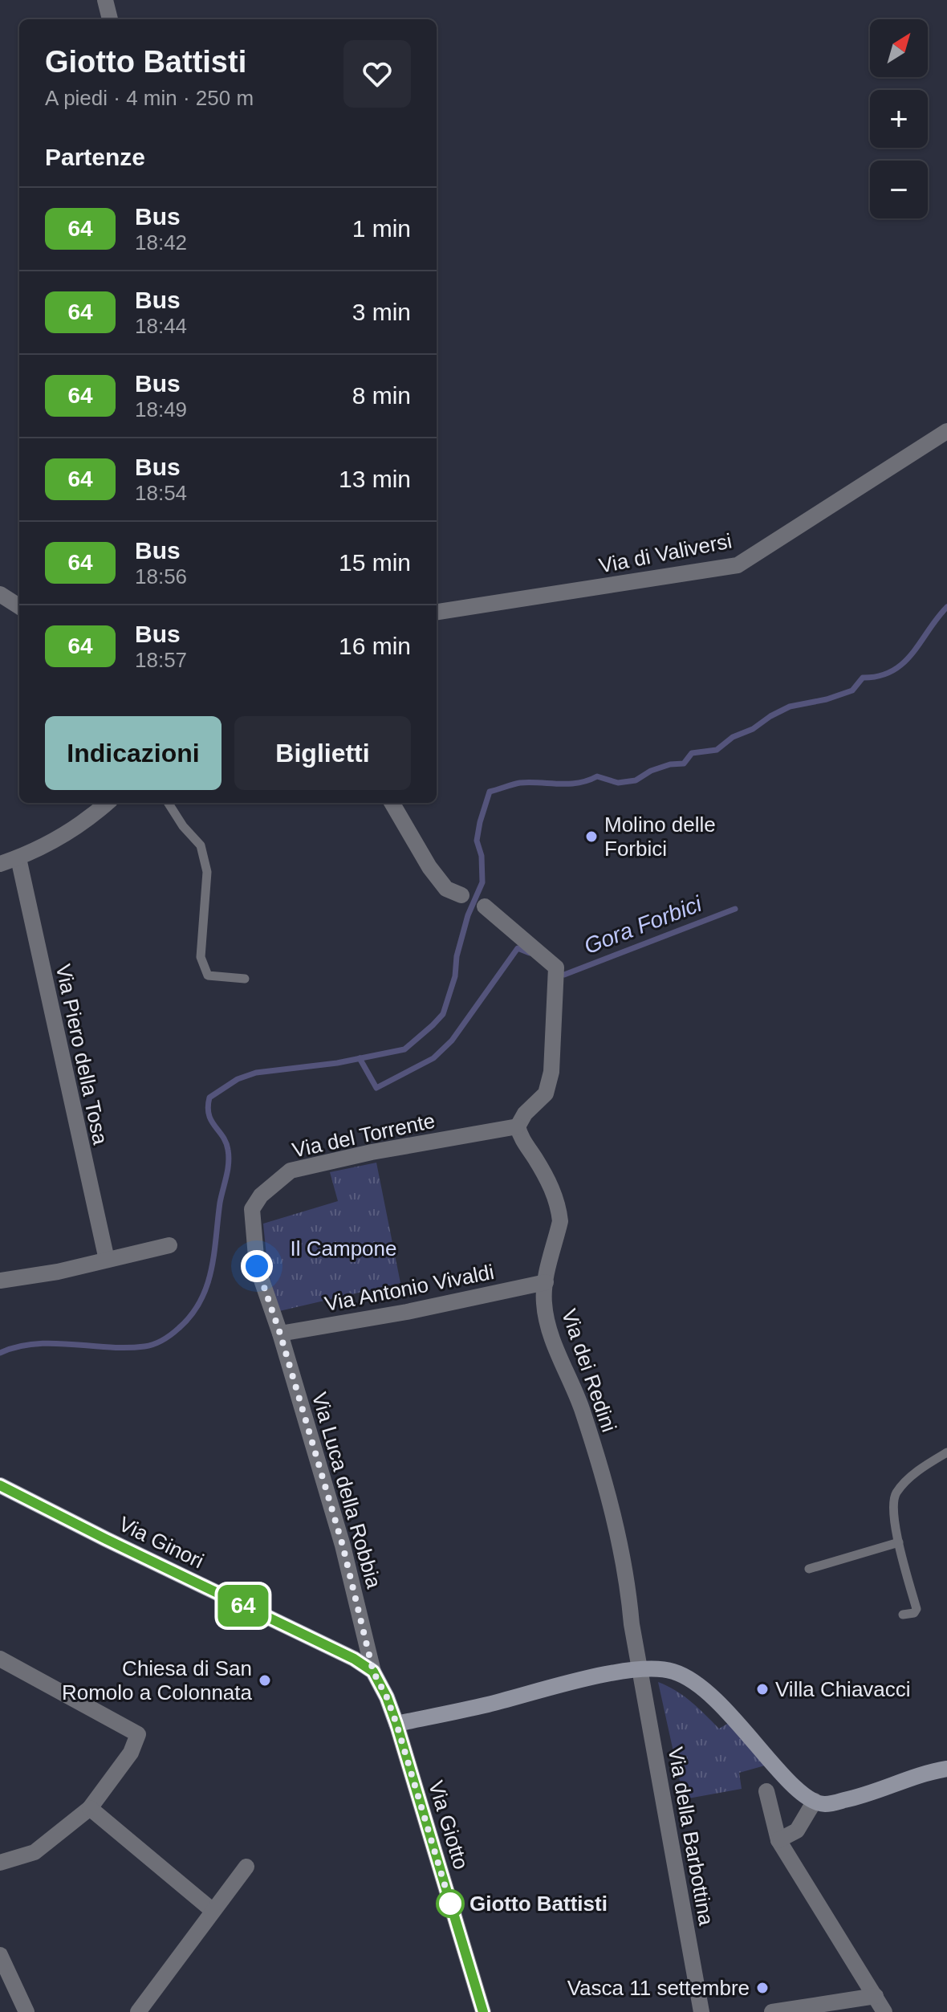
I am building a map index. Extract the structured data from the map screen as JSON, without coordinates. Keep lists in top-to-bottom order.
{
  "streets": {
    "street": [
      "Via di Valiversi",
      "Via Piero della Tosa",
      "Via del Torrente",
      "Via Antonio Vivaldi",
      "Via dei Redini",
      "Via Luca della Robbia",
      "Via Ginori",
      "Via Giotto",
      "Via della Barbottina"
    ]
  },
  "crossings": [
    ["Via del Torrente", "Via dei Redini"],
    ["Via del Torrente", "Via Luca della Robbia"],
    ["Via Antonio Vivaldi", "Via dei Redini"],
    ["Via Antonio Vivaldi", "Via Luca della Robbia"],
    ["Via dei Redini", "Via della Barbottina"],
    ["Via Luca della Robbia", "Via Ginori"],
    ["Via Luca della Robbia", "Via Giotto"]
  ],
  "water": ["Gora Forbici"],
  "parks": ["Il Campone"],
  "places": [
    "Molino delle Forbici",
    "Chiesa di San Romolo a Colonnata",
    "Villa Chiavacci",
    "Giotto Battisti",
    "Vasca 11 settembre"
  ],
  "lines": ["bus line 64"],
  "north": "top right",
  "page": {
    "on_map": "64",
    "map_buttons": ["+", "−"],
    "heading": [
      ["Giotto Battisti", "A piedi · 4 min · 250 m"],
      "Partenze"
    ],
    "list": [
      {
        "mark": "64",
        "name": "Bus",
        "note": "18:42",
        "value": "1 min"
      },
      {
        "mark": "64",
        "name": "Bus",
        "note": "18:44",
        "value": "3 min"
      },
      {
        "mark": "64",
        "name": "Bus",
        "note": "18:49",
        "value": "8 min"
      },
      {
        "mark": "64",
        "name": "Bus",
        "note": "18:54",
        "value": "13 min"
      },
      {
        "mark": "64",
        "name": "Bus",
        "note": "18:56",
        "value": "15 min"
      },
      {
        "mark": "64",
        "name": "Bus",
        "note": "18:57",
        "value": "16 min"
      }
    ],
    "buttons": ["Indicazioni", "Biglietti"]
  }
}
